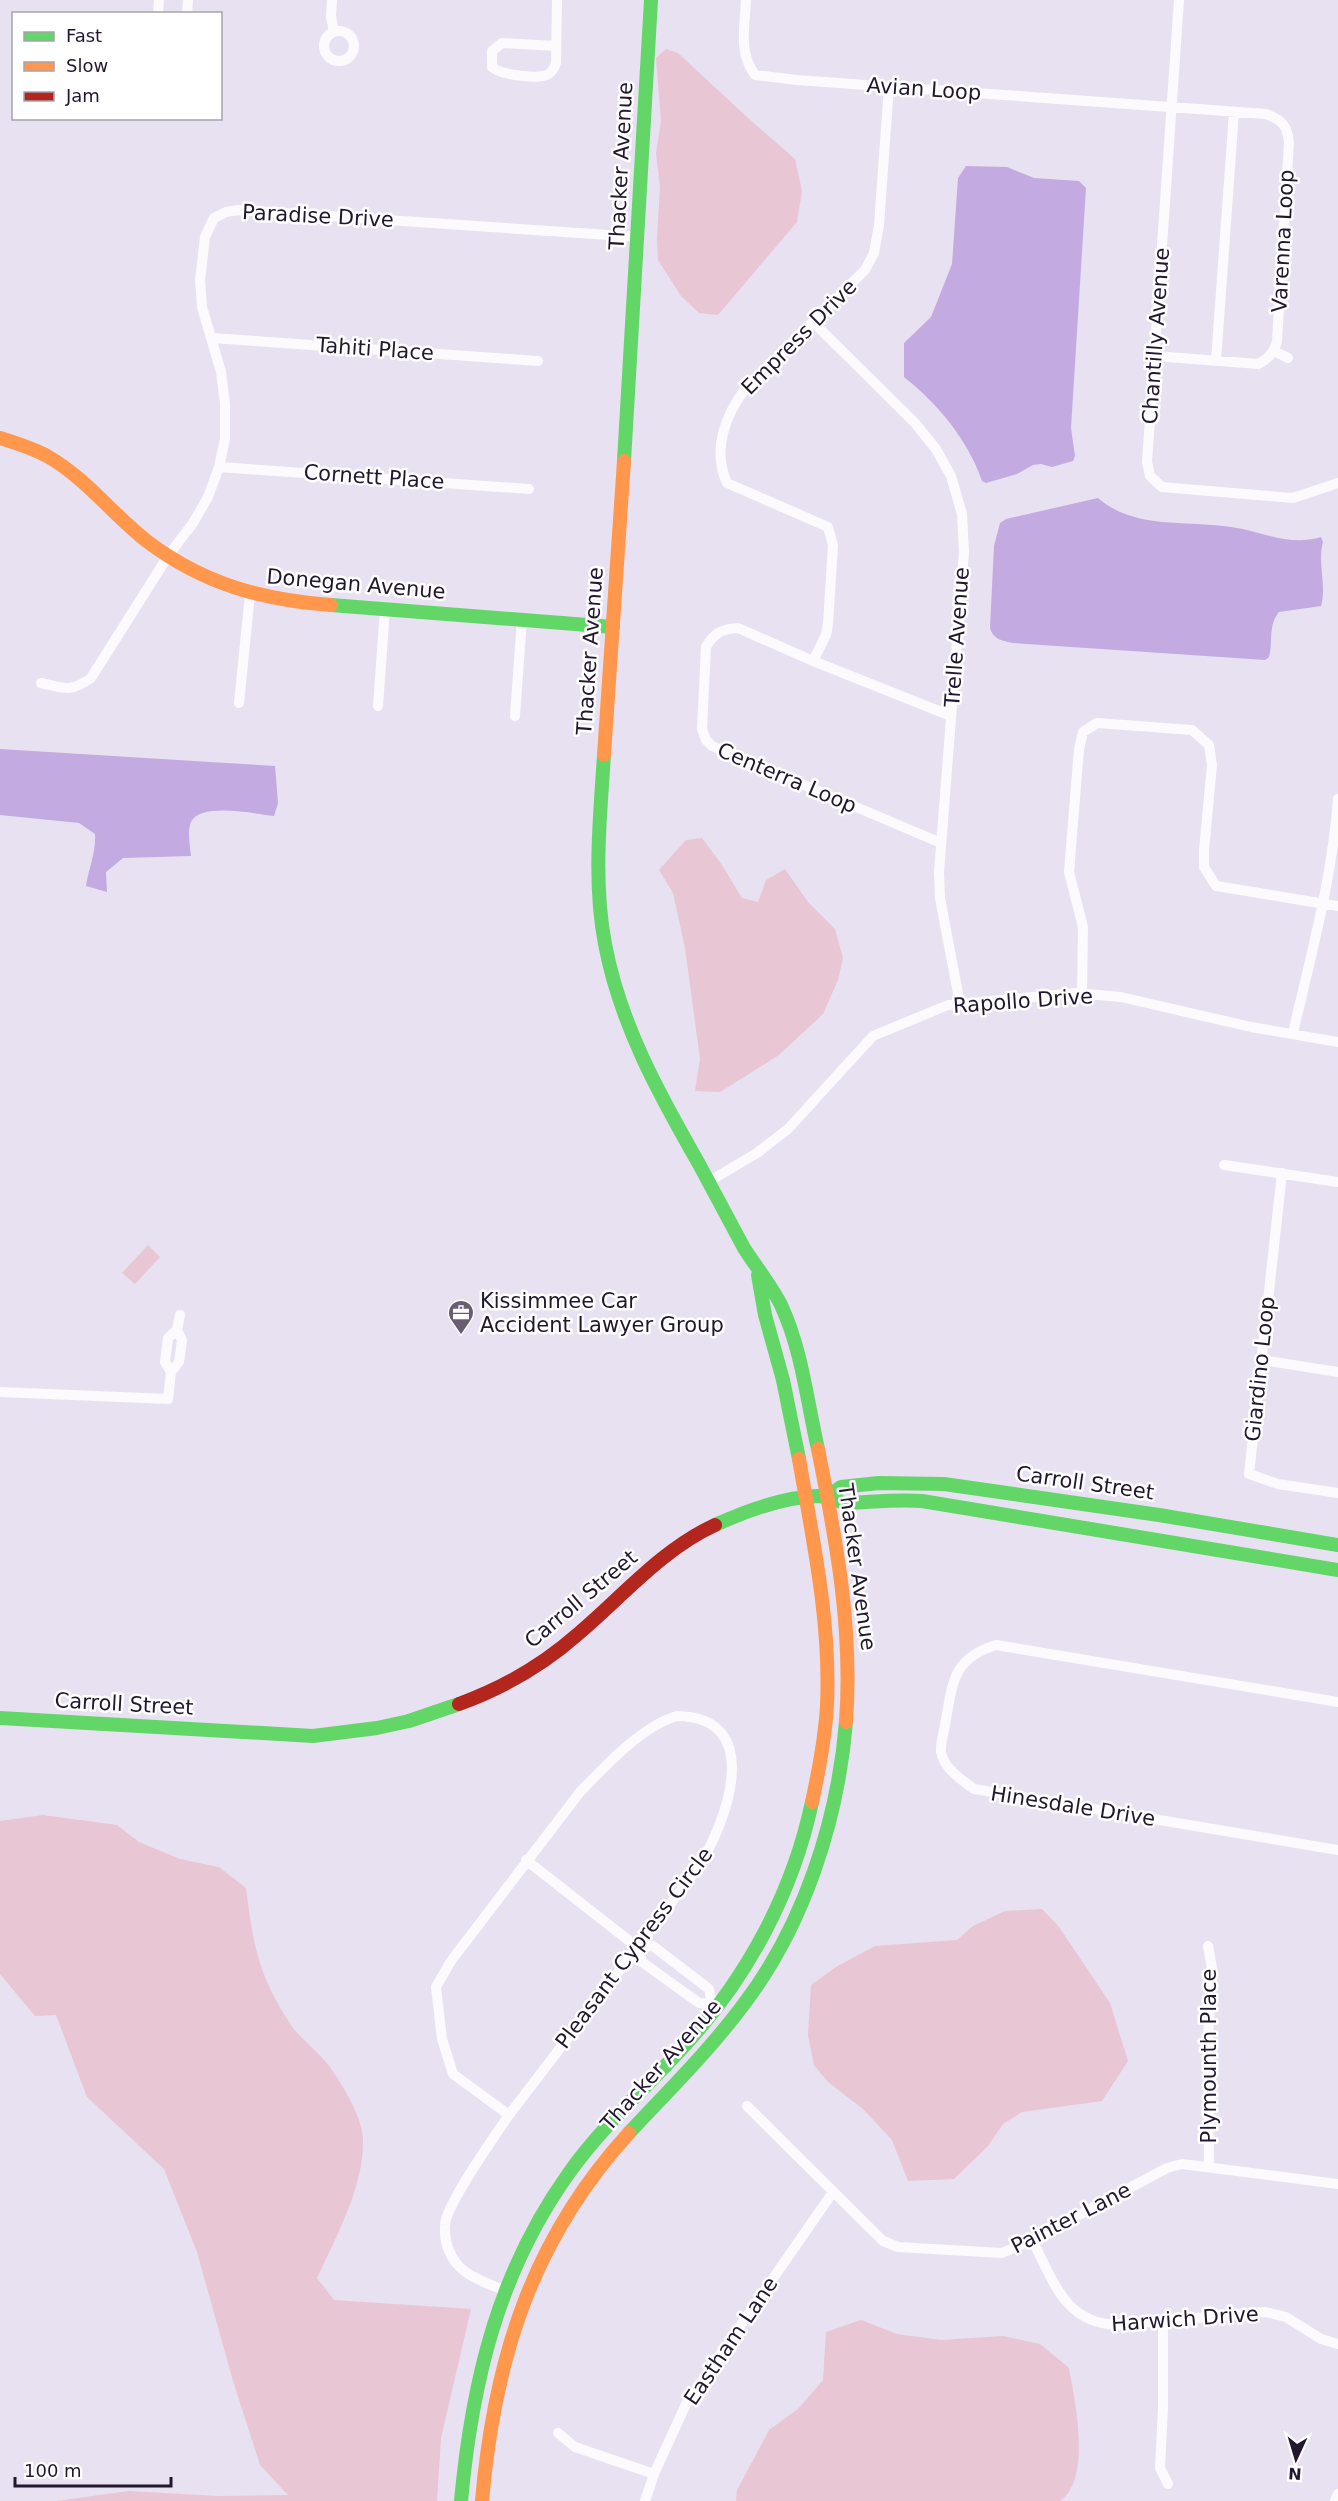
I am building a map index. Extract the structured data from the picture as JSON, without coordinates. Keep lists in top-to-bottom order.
{
  "streets": {
    "street": [
      "Avian Loop",
      "Thacker Avenue",
      "Paradise Drive",
      "Varenna Loop",
      "Chantilly Avenue",
      "Empress Drive",
      "Tahiti Place",
      "Cornett Place",
      "Donegan Avenue",
      "Trelle Avenue",
      "Centerra Loop",
      "Rapollo Drive",
      "Giardino Loop",
      "Carroll Street",
      "Hinesdale Drive",
      "Pleasant Cypress Circle",
      "Plymounth Place",
      "Painter Lane",
      "Harwich Drive",
      "Eastham Lane"
    ]
  },
  "crossings": [
    ["Avian Loop", "Varenna Loop"],
    ["Avian Loop", "Chantilly Avenue"],
    ["Avian Loop", "Empress Drive"],
    ["Thacker Avenue", "Paradise Drive"],
    ["Thacker Avenue", "Donegan Avenue"],
    ["Thacker Avenue", "Rapollo Drive"],
    ["Thacker Avenue", "Carroll Street"],
    ["Thacker Avenue", "Pleasant Cypress Circle"],
    ["Paradise Drive", "Tahiti Place"],
    ["Paradise Drive", "Cornett Place"],
    ["Paradise Drive", "Donegan Avenue"],
    ["Varenna Loop", "Chantilly Avenue"],
    ["Empress Drive", "Trelle Avenue"],
    ["Empress Drive", "Centerra Loop"],
    ["Trelle Avenue", "Centerra Loop"],
    ["Trelle Avenue", "Rapollo Drive"],
    ["Plymounth Place", "Painter Lane"],
    ["Painter Lane", "Harwich Drive"],
    ["Painter Lane", "Eastham Lane"]
  ],
  "places": {
    "office": ["Kissimmee Car Accident Lawyer Group"]
  },
  "legend": ["Fast", "Slow", "Jam"],
  "scale_bar": "100 m",
  "north": "bottom"
}
